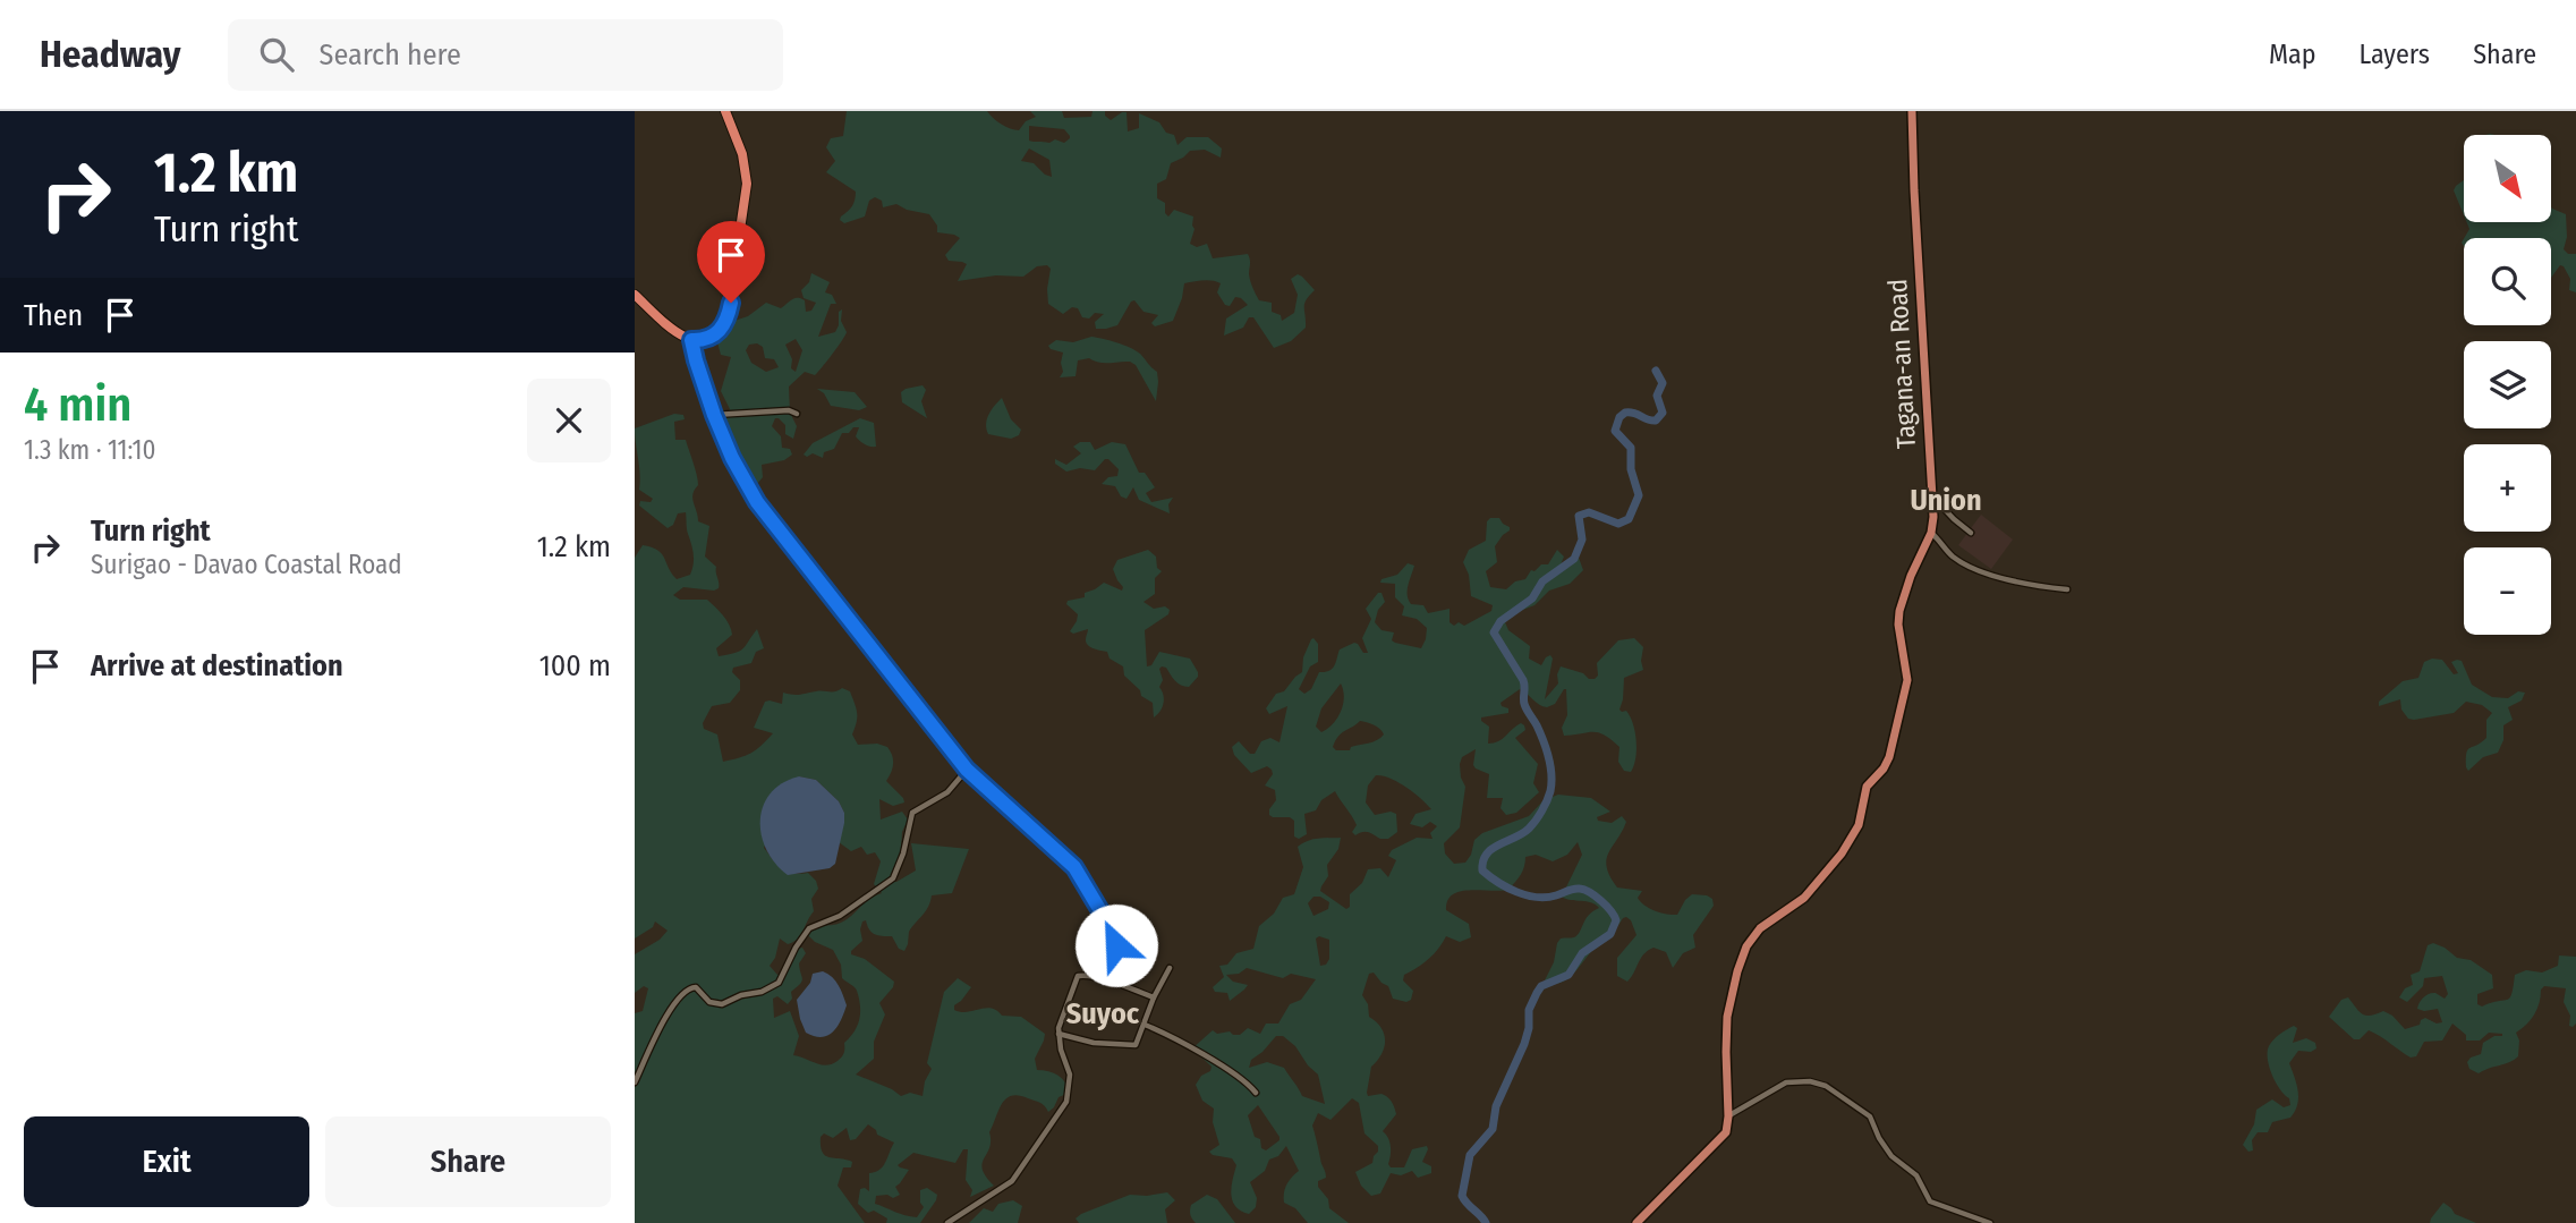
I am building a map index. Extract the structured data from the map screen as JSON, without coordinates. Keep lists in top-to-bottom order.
{
  "streets": {
    "main road": ["Tagana-an Road"]
  },
  "districts": ["Union", "Suyoc"],
  "north": "bottom right",
  "page": {
    "header": "Headway",
    "search": "Search here",
    "nav": ["Map", "Layers", "Share"],
    "turn": ["1.2 km", "Turn right"],
    "map_buttons": ["+", "−"],
    "then": "Then",
    "heading": ["4 min", "1.3 km · 11:10"],
    "list": [
      {
        "name": "Turn right",
        "note": "Surigao - Davao Coastal Road",
        "value": "1.2 km"
      },
      {
        "name": "Arrive at destination",
        "value": "100 m"
      }
    ],
    "buttons": ["Exit", "Share"]
  }
}
